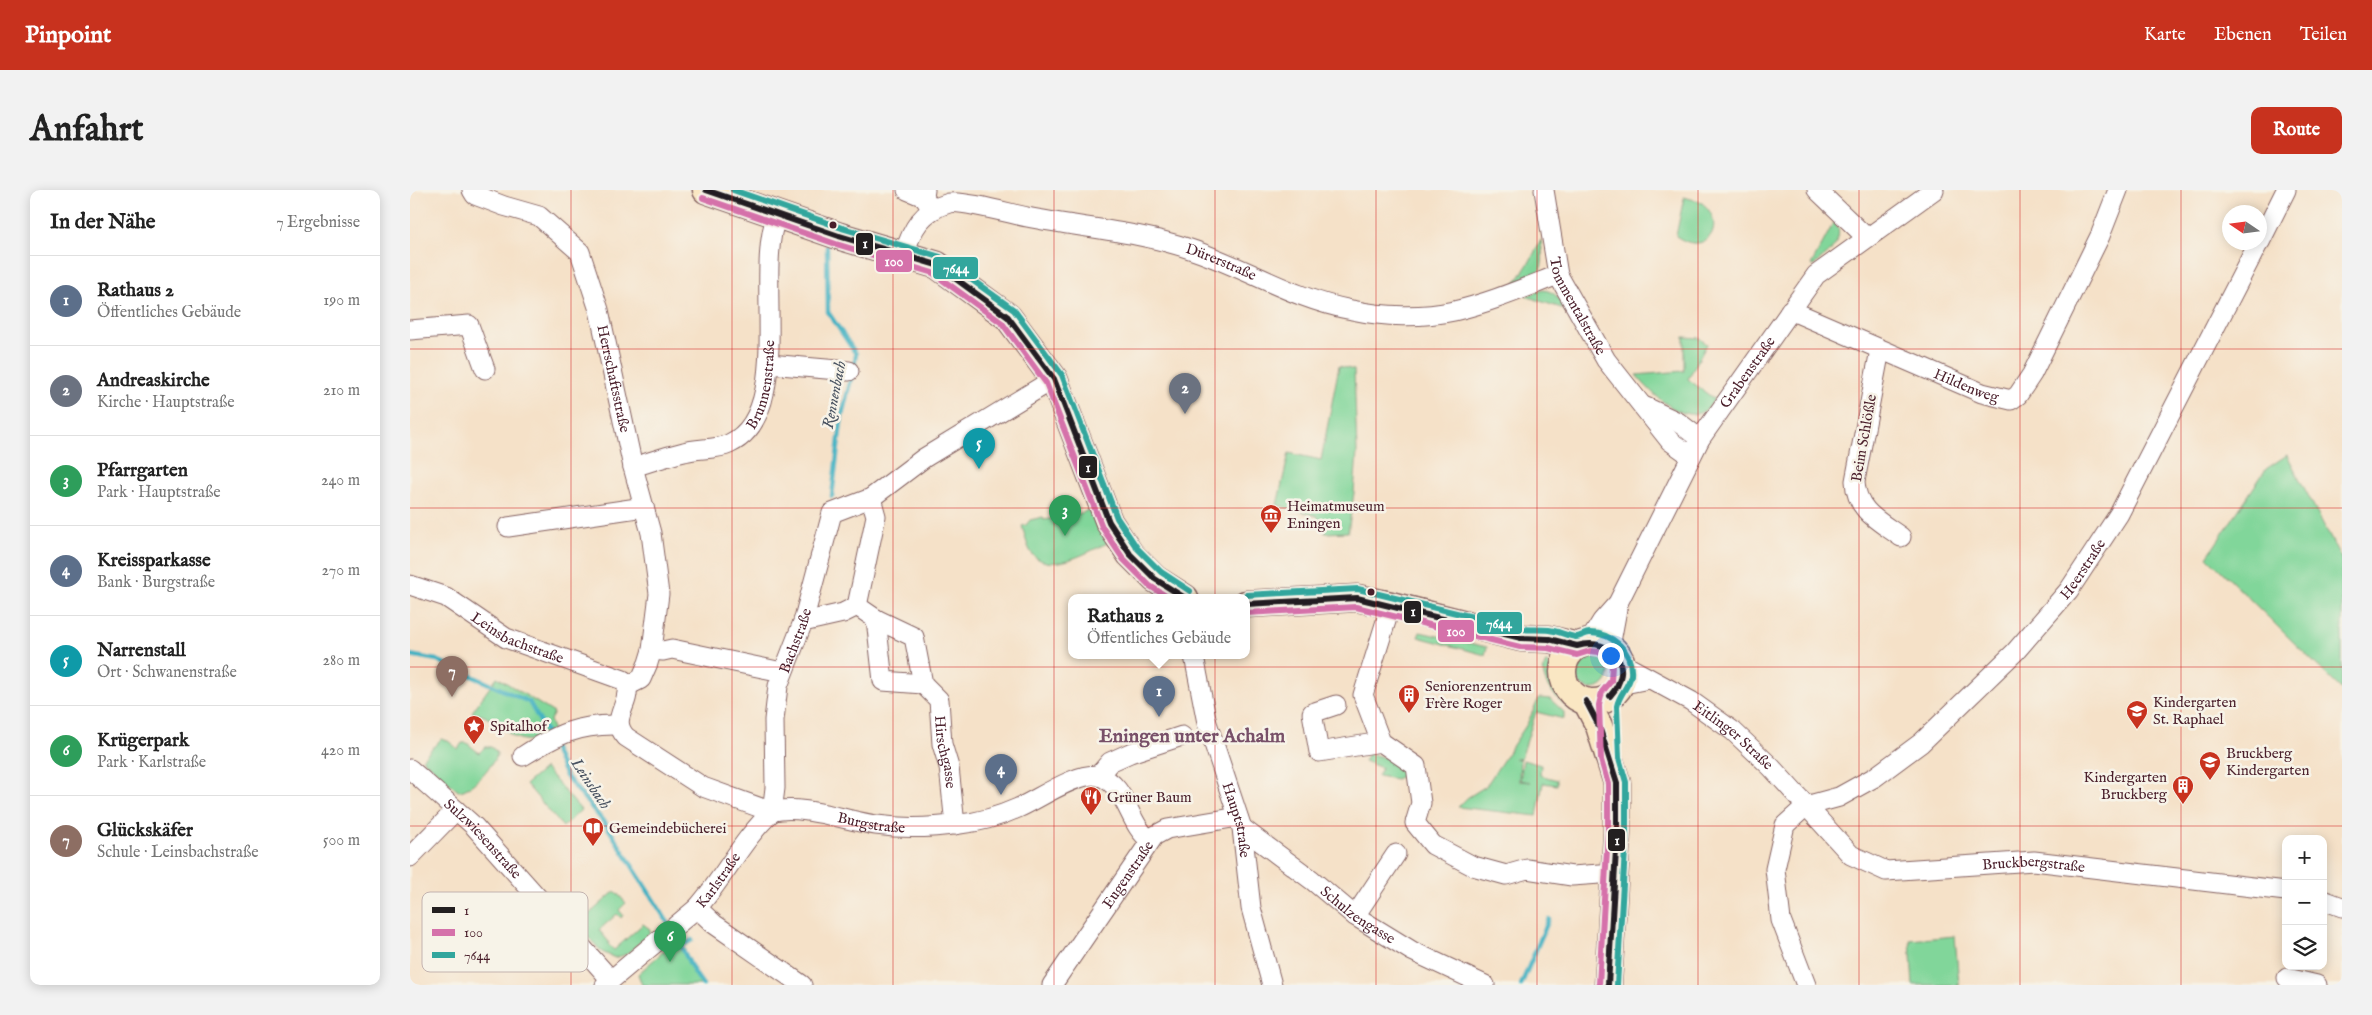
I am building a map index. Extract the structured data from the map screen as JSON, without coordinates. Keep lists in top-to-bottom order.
{
  "streets": {
    "main road": ["Eitlinger Straße"],
    "street": [
      "Dürerstraße",
      "Tommentalstraße",
      "Grabenstraße",
      "Herrschaftsstraße",
      "Brunnenstraße",
      "Hildenweg",
      "Beim Schlößle",
      "Heerstraße",
      "Leinsbachstraße",
      "Bachstraße",
      "Hirschgasse",
      "Hauptstraße",
      "Burgstraße",
      "Sulzwiesenstraße",
      "Bruckbergstraße",
      "Eugenstraße",
      "Karlstraße",
      "Schulzengasse"
    ]
  },
  "crossings": [
    ["Dürerstraße", "Tommentalstraße"],
    ["Tommentalstraße", "Grabenstraße"],
    ["Grabenstraße", "Hildenweg"],
    ["Grabenstraße", "Eitlinger Straße"],
    ["Herrschaftsstraße", "Brunnenstraße"],
    ["Herrschaftsstraße", "Leinsbachstraße"],
    ["Hildenweg", "Beim Schlößle"],
    ["Heerstraße", "Eitlinger Straße"],
    ["Heerstraße", "Bruckbergstraße"],
    ["Bachstraße", "Burgstraße"],
    ["Bachstraße", "Karlstraße"],
    ["Eitlinger Straße", "Bruckbergstraße"],
    ["Hirschgasse", "Burgstraße"],
    ["Hauptstraße", "Eugenstraße"],
    ["Hauptstraße", "Schulzengasse"],
    ["Burgstraße", "Karlstraße"],
    ["Sulzwiesenstraße", "Karlstraße"],
    ["Eugenstraße", "Schulzengasse"]
  ],
  "districts": ["Eningen unter Achalm"],
  "water": ["Rennenbach", "Leinsbach"],
  "places": {
    "museum": ["Heimatmuseum Eningen"],
    "building": ["Seniorenzentrum Frère Roger", "Kindergarten Bruckberg"],
    "school or university": ["Kindergarten St. Raphael", "Bruckberg Kindergarten"],
    "place": ["Spitalhof"],
    "restaurant": ["Grüner Baum"],
    "library": ["Gemeindebücherei"]
  },
  "lines": ["transit line 1", "transit line 7644", "transit line 100"],
  "legend": ["1", "100", "7644"],
  "north": "left",
  "page": {
    "header": "Pinpoint",
    "nav": ["Karte", "Ebenen", "Teilen"],
    "buttons": "Route",
    "title": "Anfahrt",
    "heading": ["In der Nähe", "7 Ergebnisse"],
    "list": [
      {
        "mark": "1",
        "name": "Rathaus 2",
        "note": "Öffentliches Gebäude",
        "value": "190 m"
      },
      {
        "mark": "2",
        "name": "Andreaskirche",
        "note": "Kirche · Hauptstraße",
        "value": "210 m"
      },
      {
        "mark": "3",
        "name": "Pfarrgarten",
        "note": "Park · Hauptstraße",
        "value": "240 m"
      },
      {
        "mark": "4",
        "name": "Kreissparkasse",
        "note": "Bank · Burgstraße",
        "value": "270 m"
      },
      {
        "mark": "5",
        "name": "Narrenstall",
        "note": "Ort · Schwanenstraße",
        "value": "280 m"
      },
      {
        "mark": "6",
        "name": "Krügerpark",
        "note": "Park · Karlstraße",
        "value": "420 m"
      },
      {
        "mark": "7",
        "name": "Glückskäfer",
        "note": "Schule · Leinsbachstraße",
        "value": "500 m"
      }
    ],
    "pins": [
      "2",
      "5",
      "3",
      "7",
      "1",
      "4",
      "6"
    ],
    "popup": ["Rathaus 2", "Öffentliches Gebäude"],
    "map_buttons": ["+", "−"]
  }
}
